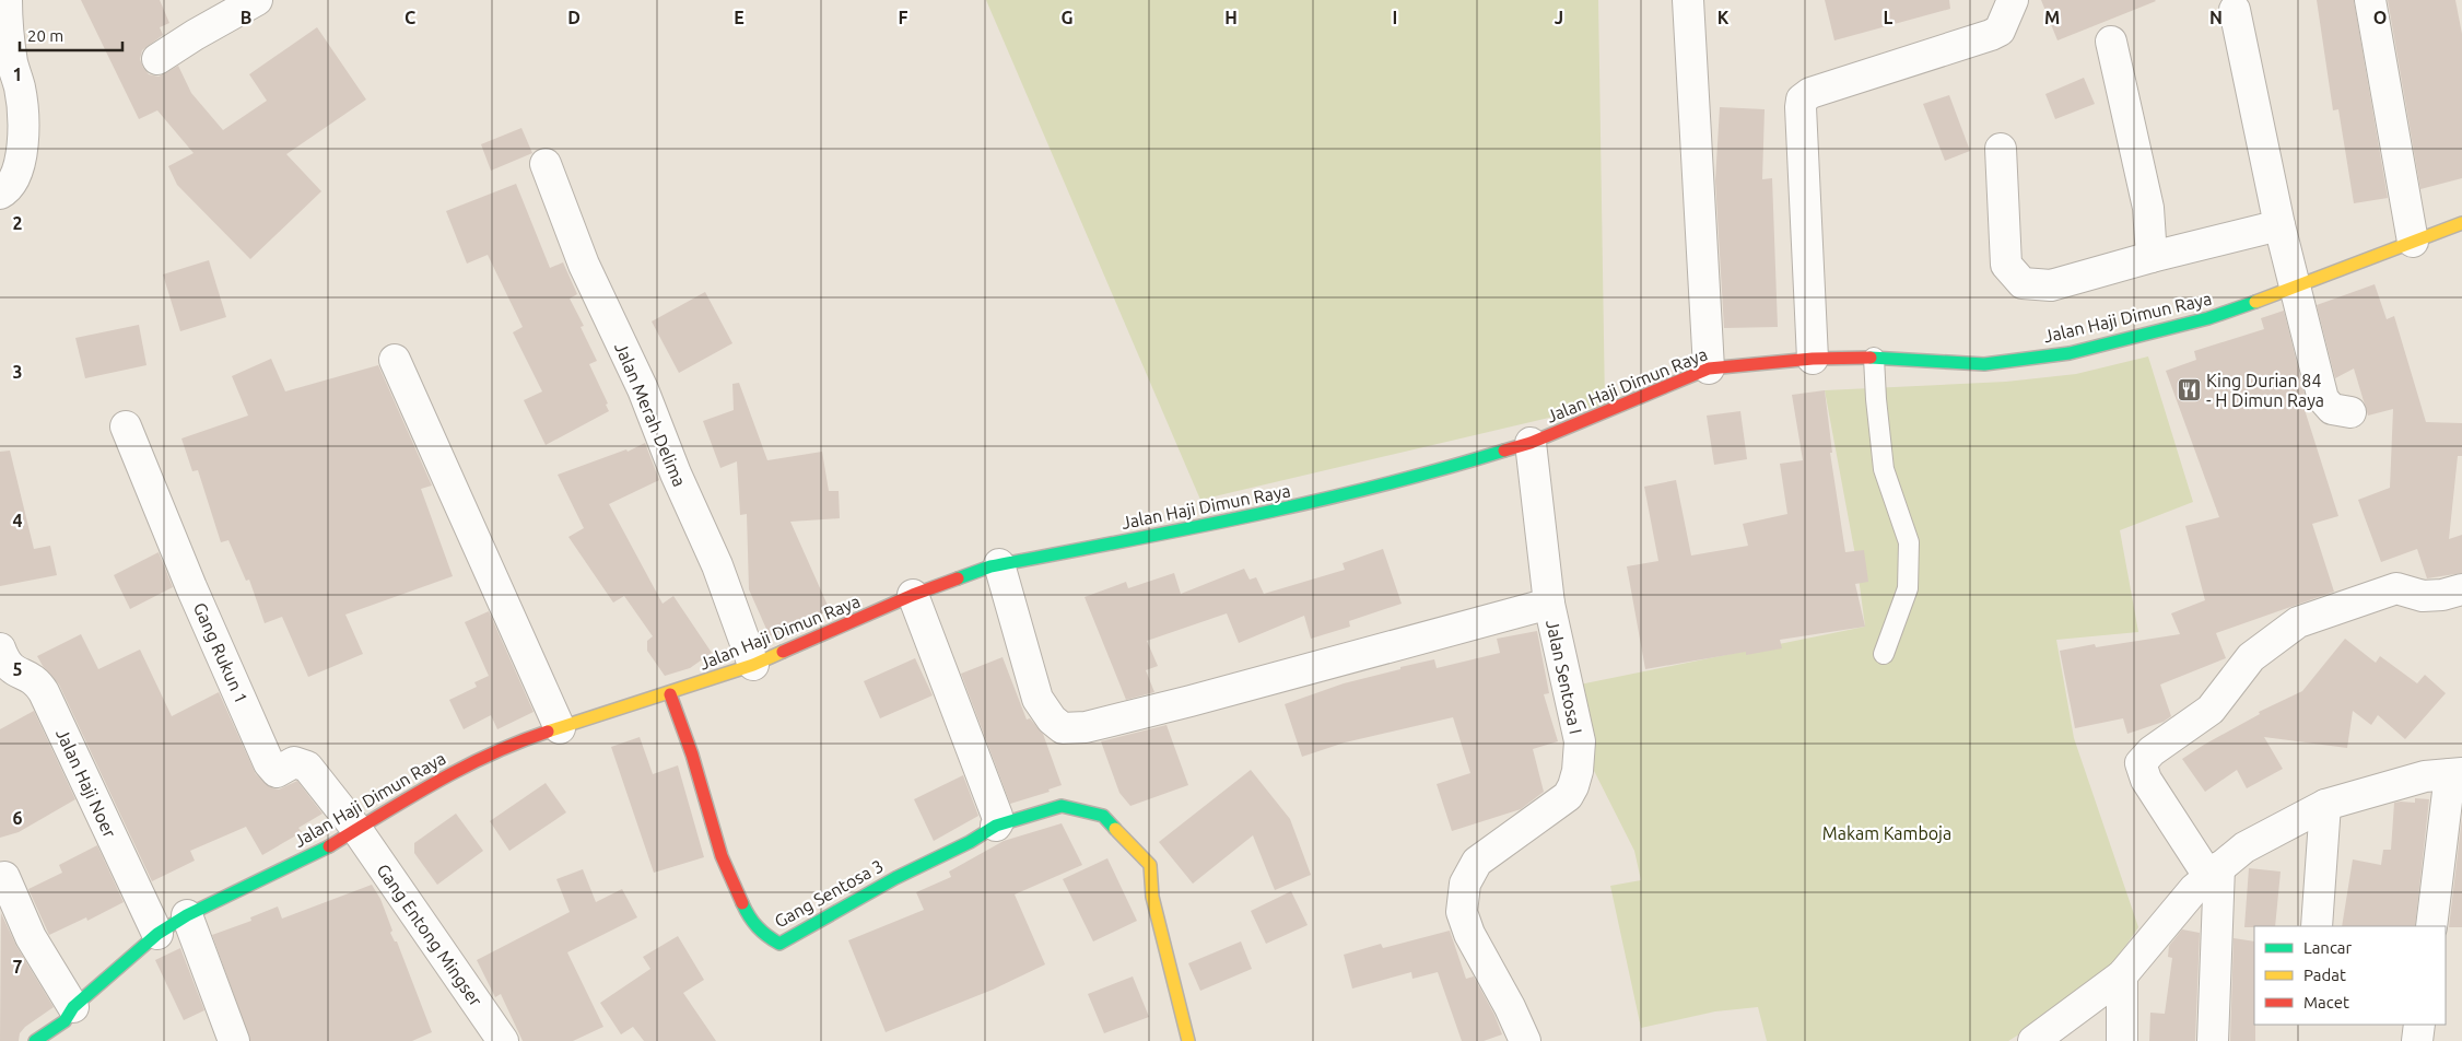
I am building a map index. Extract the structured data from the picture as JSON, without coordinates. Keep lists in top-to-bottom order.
{
  "streets": {
    "street": [
      "Jalan Haji Dimun Raya",
      "Jalan Merah Delima",
      "Gang Rukun 1",
      "Jalan Sentosa I",
      "Jalan Haji Noer",
      "Gang Sentosa 3",
      "Gang Entong Mingser"
    ]
  },
  "crossings": [
    ["Jalan Haji Dimun Raya", "Jalan Merah Delima"],
    ["Jalan Haji Dimun Raya", "Gang Rukun 1"],
    ["Jalan Haji Dimun Raya", "Jalan Sentosa I"],
    ["Jalan Haji Dimun Raya", "Jalan Haji Noer"],
    ["Jalan Haji Dimun Raya", "Gang Sentosa 3"],
    ["Jalan Haji Dimun Raya", "Gang Entong Mingser"],
    ["Gang Rukun 1", "Gang Entong Mingser"]
  ],
  "parks": ["Makam Kamboja"],
  "places": {
    "restaurant": ["King Durian 84 - H Dimun Raya"]
  },
  "legend": ["Lancar", "Padat", "Macet"],
  "scale_bar": "20 m",
  "grid": {
    "columns": [
      "B",
      "C",
      "D",
      "E",
      "F",
      "G",
      "H",
      "I",
      "J",
      "K",
      "L",
      "M",
      "N",
      "O"
    ],
    "rows": [
      "1",
      "2",
      "3",
      "4",
      "5",
      "6",
      "7"
    ]
  }
}
